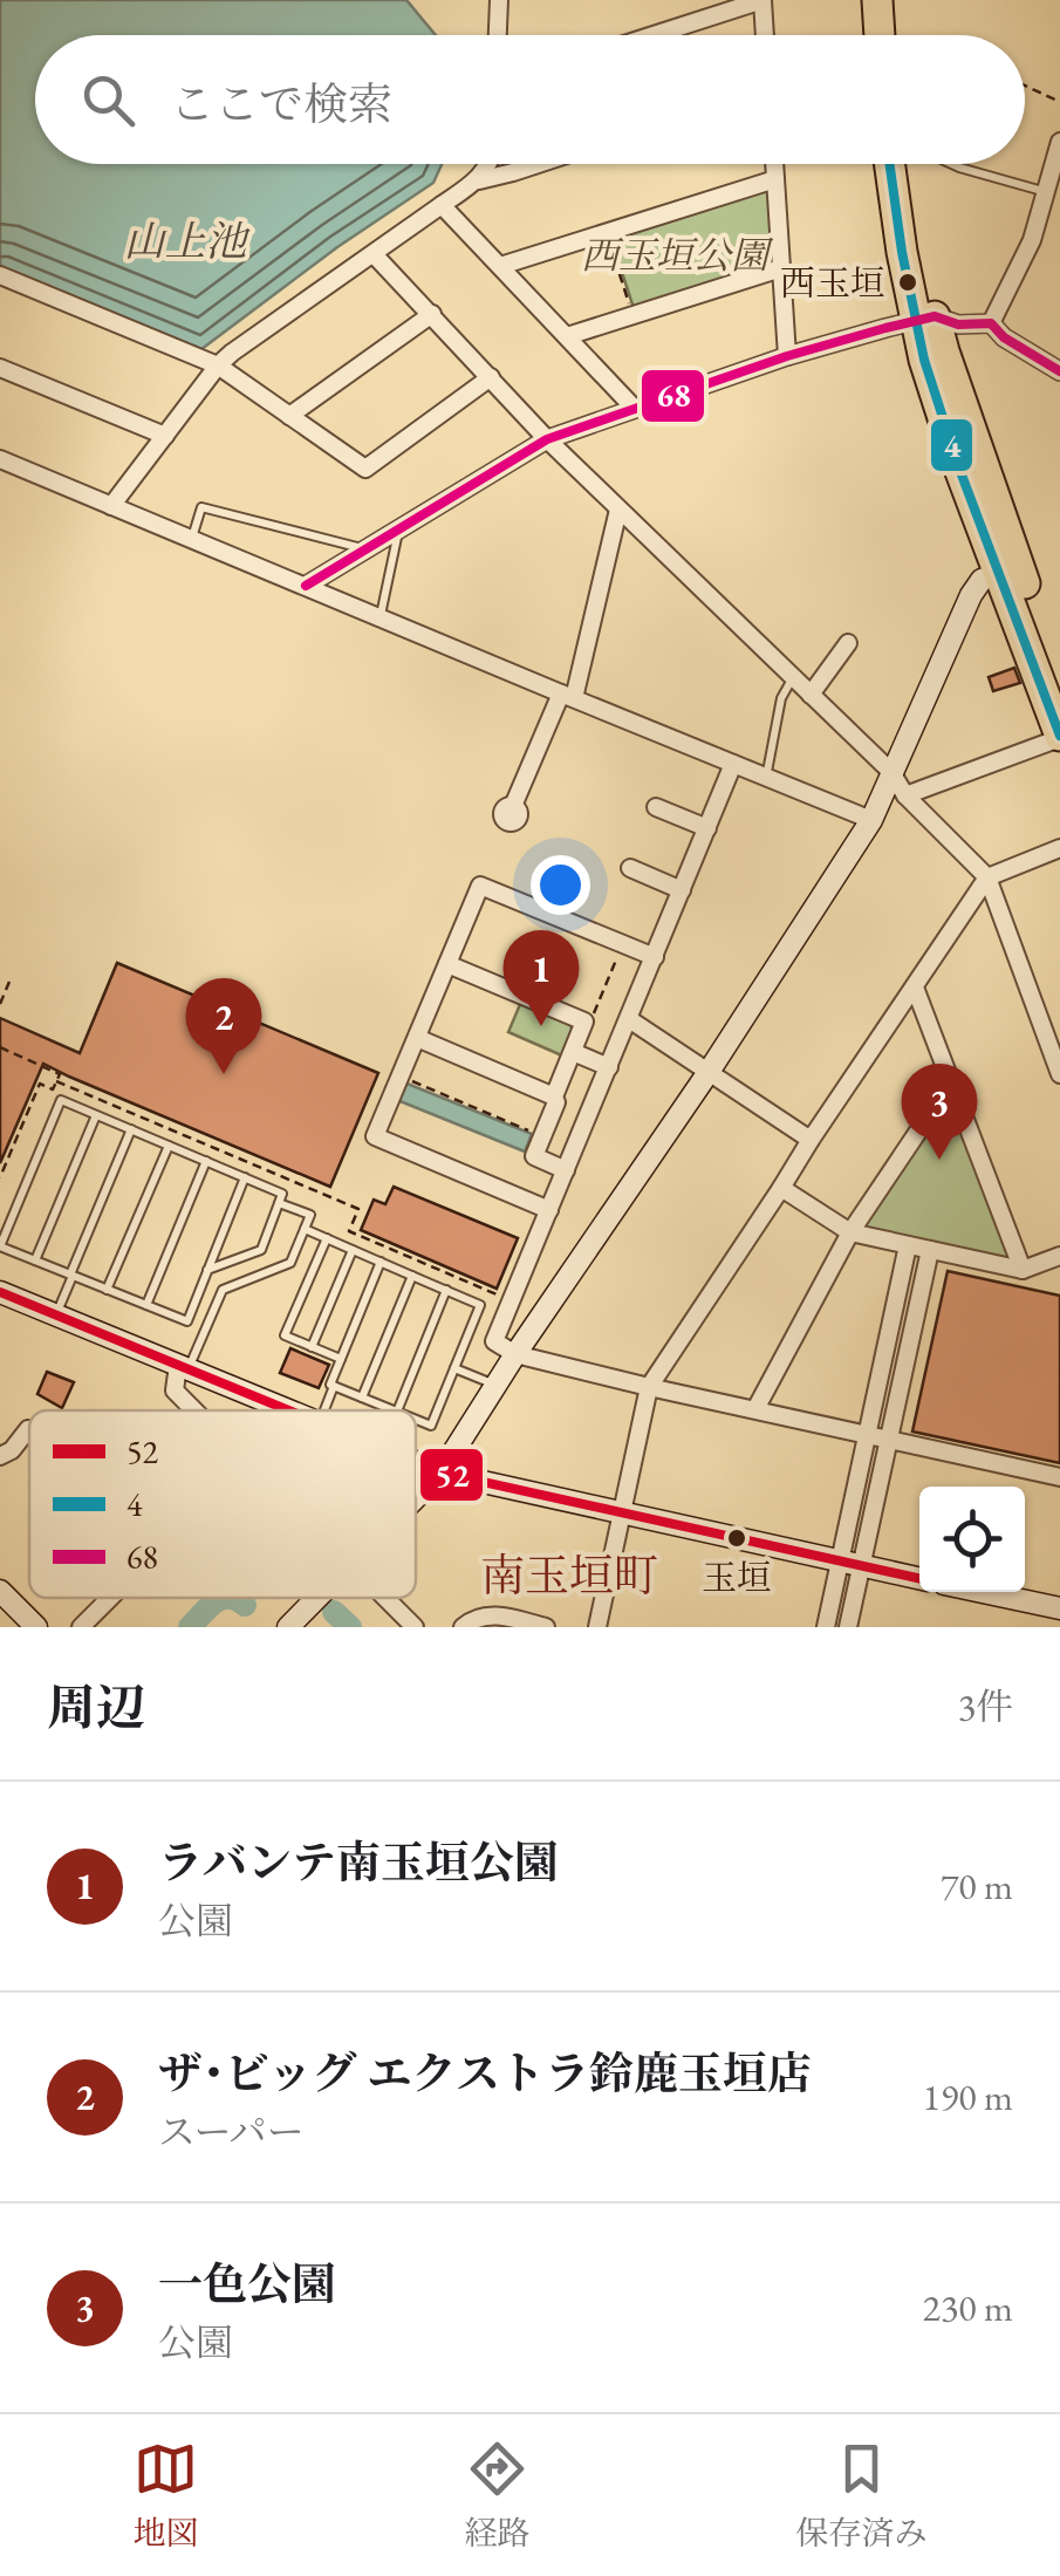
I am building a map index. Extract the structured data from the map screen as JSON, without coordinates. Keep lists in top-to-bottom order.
{
  "districts": ["南玉垣町"],
  "water": ["山上池"],
  "parks": ["西玉垣公園"],
  "places": ["西玉垣", "玉垣"],
  "lines": ["transit line 4", "transit line 68", "transit line 52"],
  "legend": ["52", "4", "68"],
  "page": {
    "search": "ここで検索",
    "pins": ["1", "2", "3"],
    "heading": ["周辺", "3件"],
    "list": [
      {
        "mark": "1",
        "name": "ラバンテ南玉垣公園",
        "note": "公園",
        "value": "70 m"
      },
      {
        "mark": "2",
        "name": "ザ･ビッグ エクストラ鈴鹿玉垣店",
        "note": "スーパー",
        "value": "190 m"
      },
      {
        "mark": "3",
        "name": "一色公園",
        "note": "公園",
        "value": "230 m"
      }
    ],
    "nav": ["地図", "経路", "保存済み"]
  }
}
